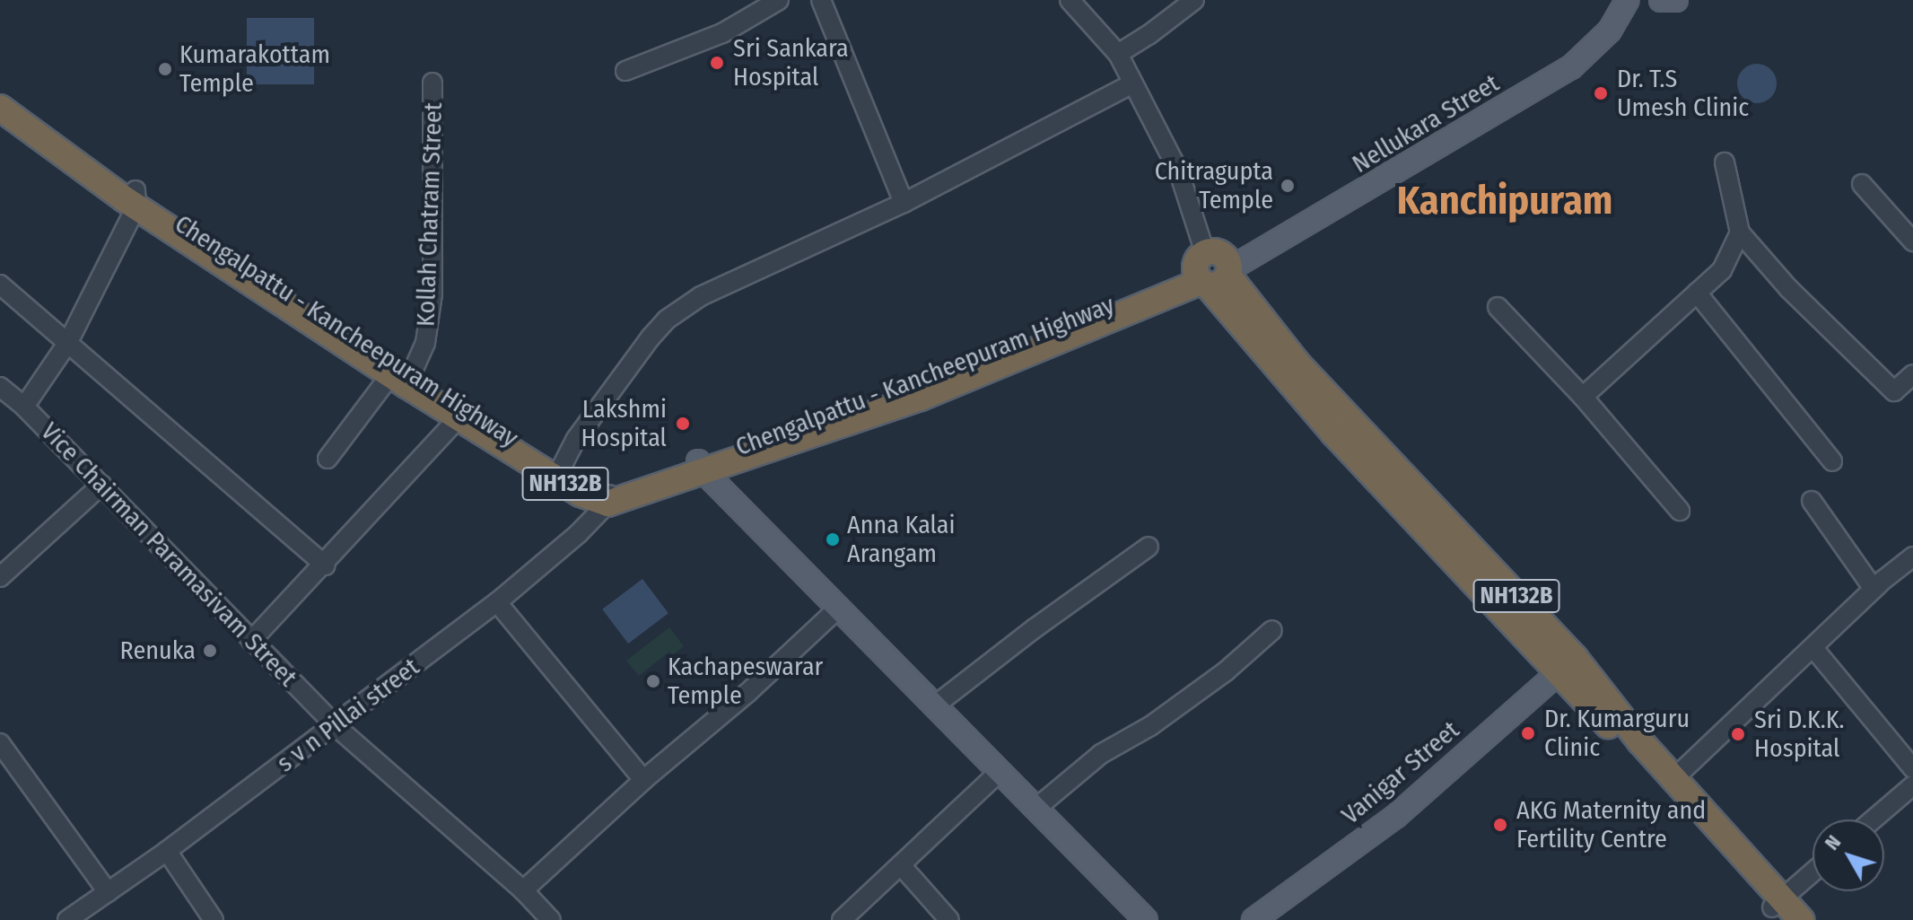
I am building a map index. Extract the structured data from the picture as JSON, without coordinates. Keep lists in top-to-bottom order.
{
  "streets": {
    "highway": ["Chengalpattu - Kancheepuram Highway", "NH132B"],
    "main road": ["Nellukara Street", "Vanigar Street"],
    "street": ["Kollah Chatram Street", "Vice Chairman Paramasivam Street", "s v n Pillai street"]
  },
  "crossings": [
    ["Nellukara Street", "Chengalpattu - Kancheepuram Highway"],
    ["Kollah Chatram Street", "Chengalpattu - Kancheepuram Highway"],
    ["Kollah Chatram Street", "NH132B"],
    ["Chengalpattu - Kancheepuram Highway", "NH132B"],
    ["Chengalpattu - Kancheepuram Highway", "s v n Pillai street"],
    ["NH132B", "s v n Pillai street"],
    ["Vice Chairman Paramasivam Street", "s v n Pillai street"]
  ],
  "districts": ["Kanchipuram"],
  "places": [
    "Sri Sankara Hospital",
    "Kumarakottam Temple",
    "Dr. T.S Umesh Clinic",
    "Chitragupta Temple",
    "Lakshmi Hospital",
    "Anna Kalai Arangam",
    "Renuka",
    "Kachapeswarar Temple",
    "Dr. Kumarguru Clinic",
    "Sri D.K.K. Hospital",
    "AKG Maternity and Fertility Centre"
  ],
  "north": "top left"
}
